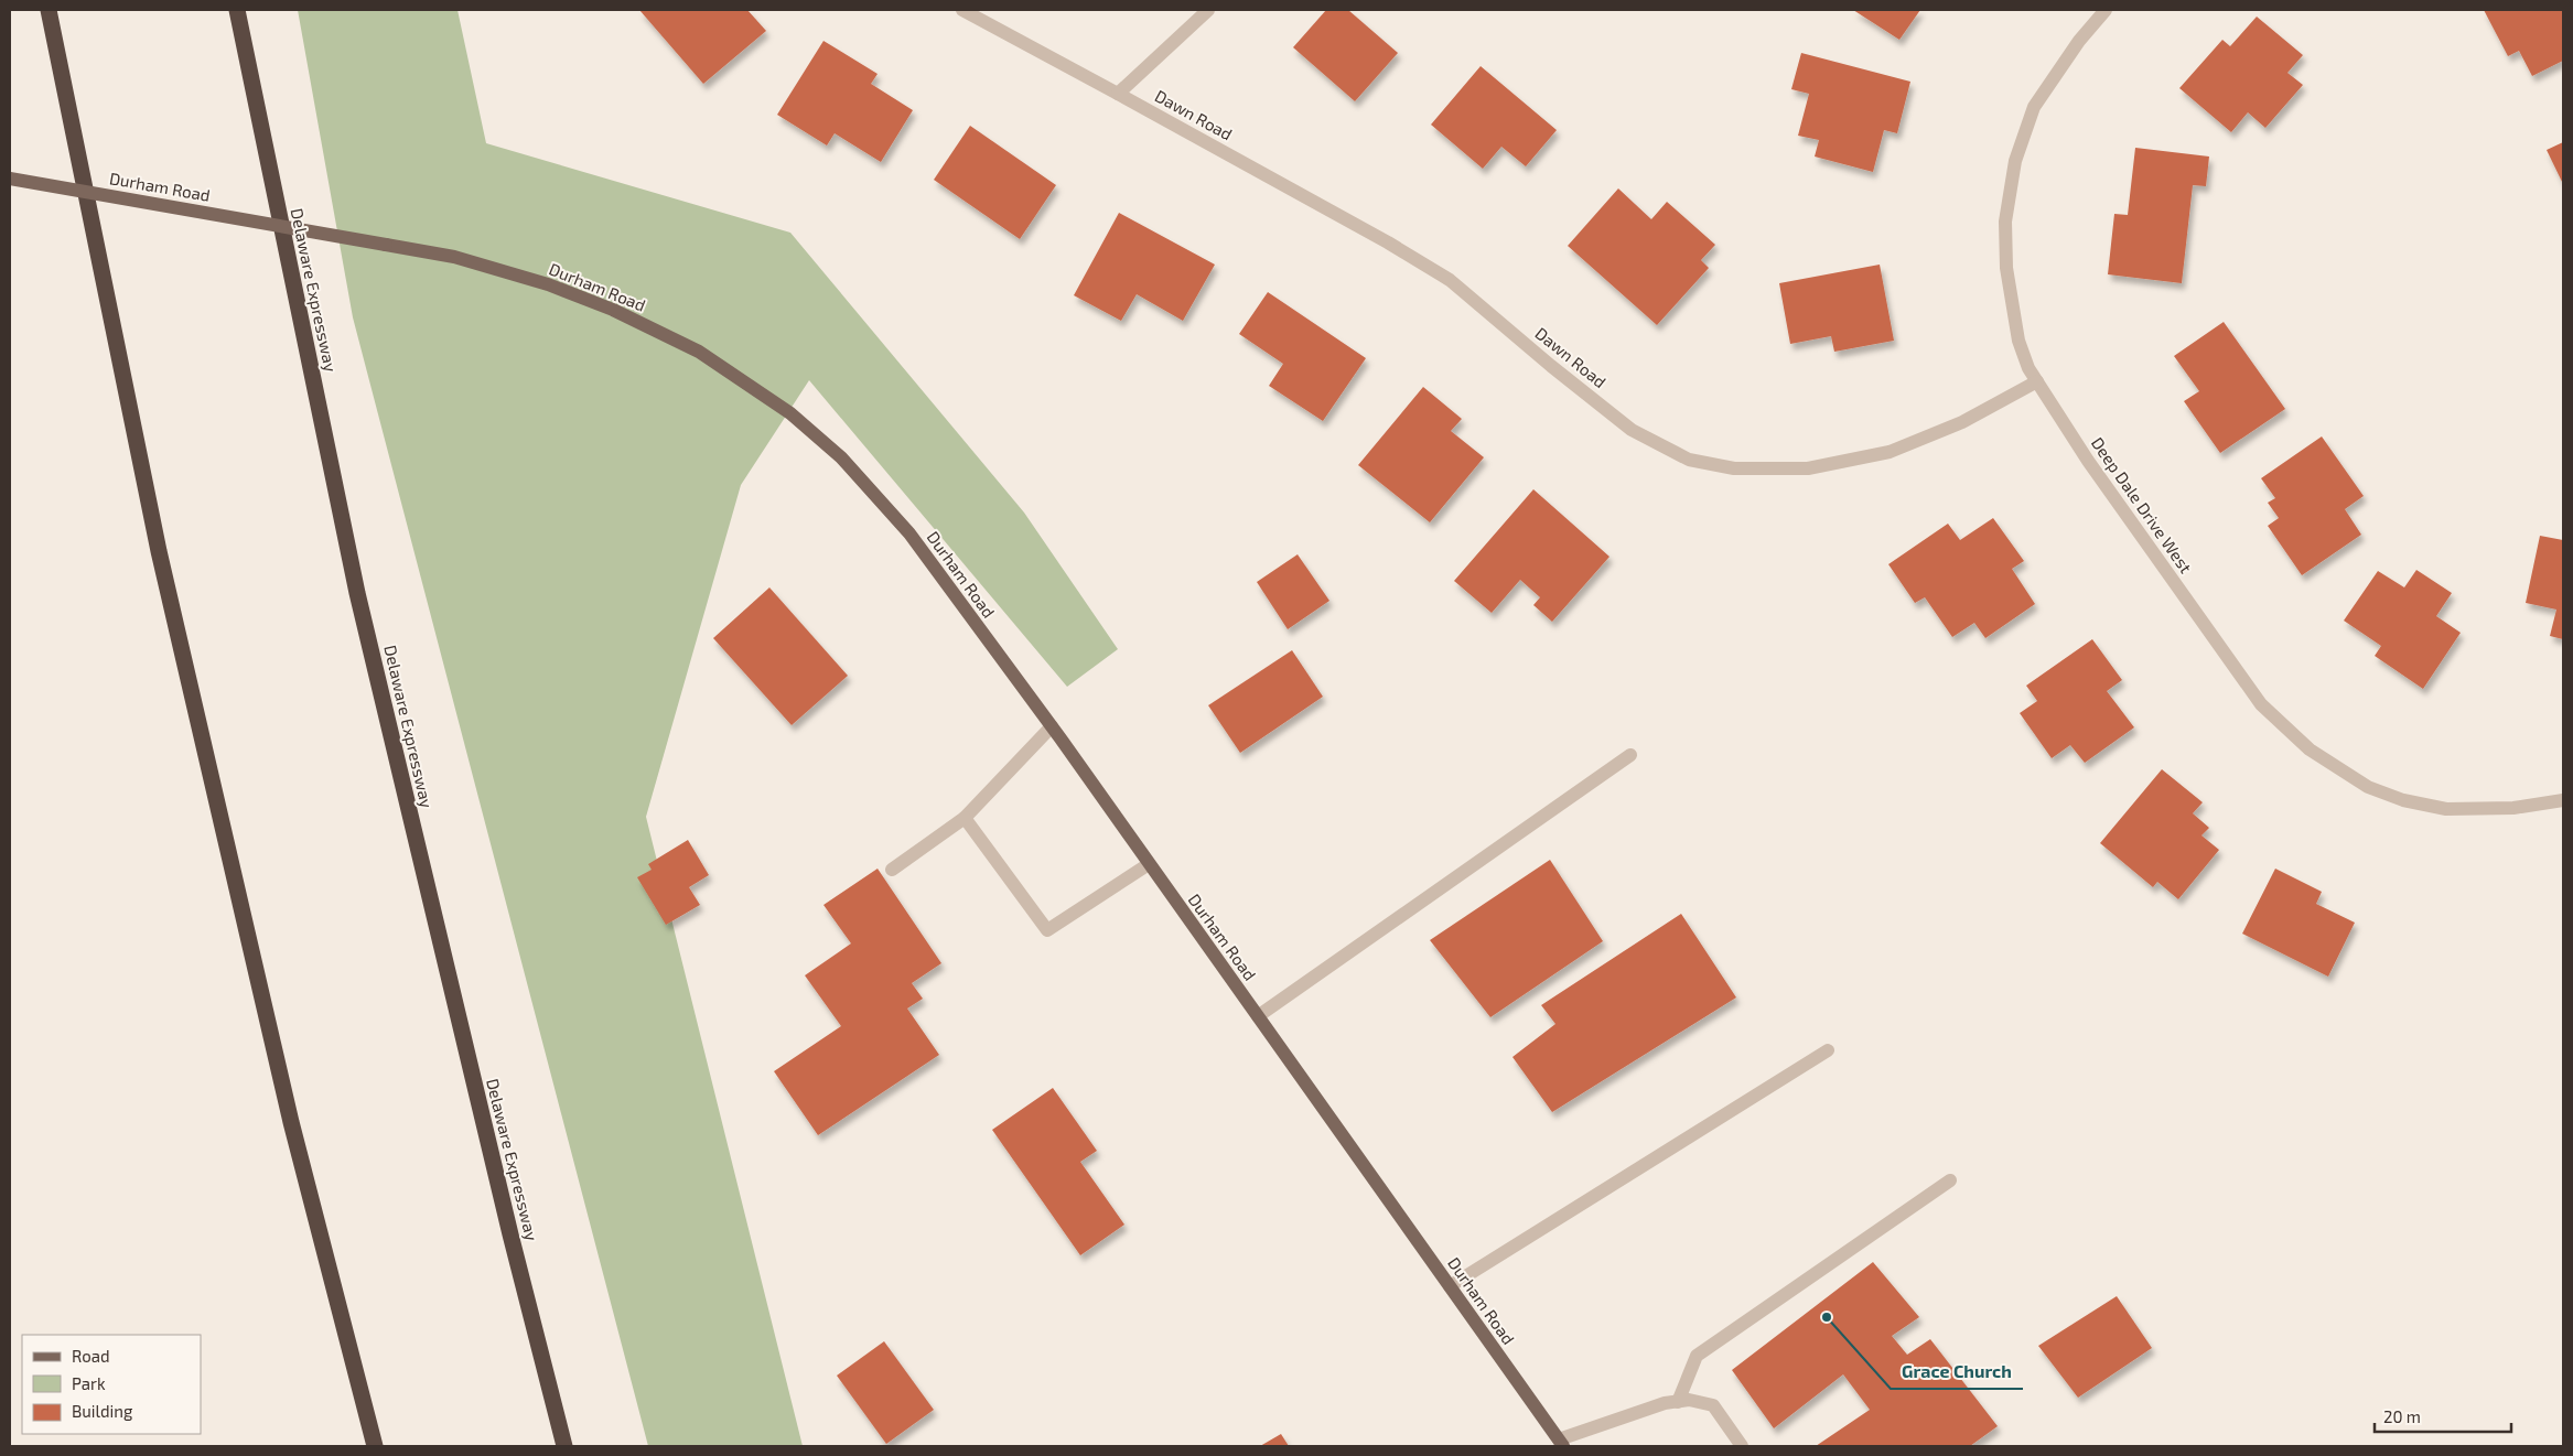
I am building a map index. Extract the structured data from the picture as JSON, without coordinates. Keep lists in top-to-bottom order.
{
  "streets": {
    "highway": ["Delaware Expressway"],
    "main road": ["Durham Road"],
    "street": ["Dawn Road", "Deep Dale Drive West"]
  },
  "crossings": [
    ["Dawn Road", "Deep Dale Drive West"]
  ],
  "places": ["Grace Church"],
  "legend": ["Road", "Park", "Building"],
  "scale_bar": "20 m"
}
